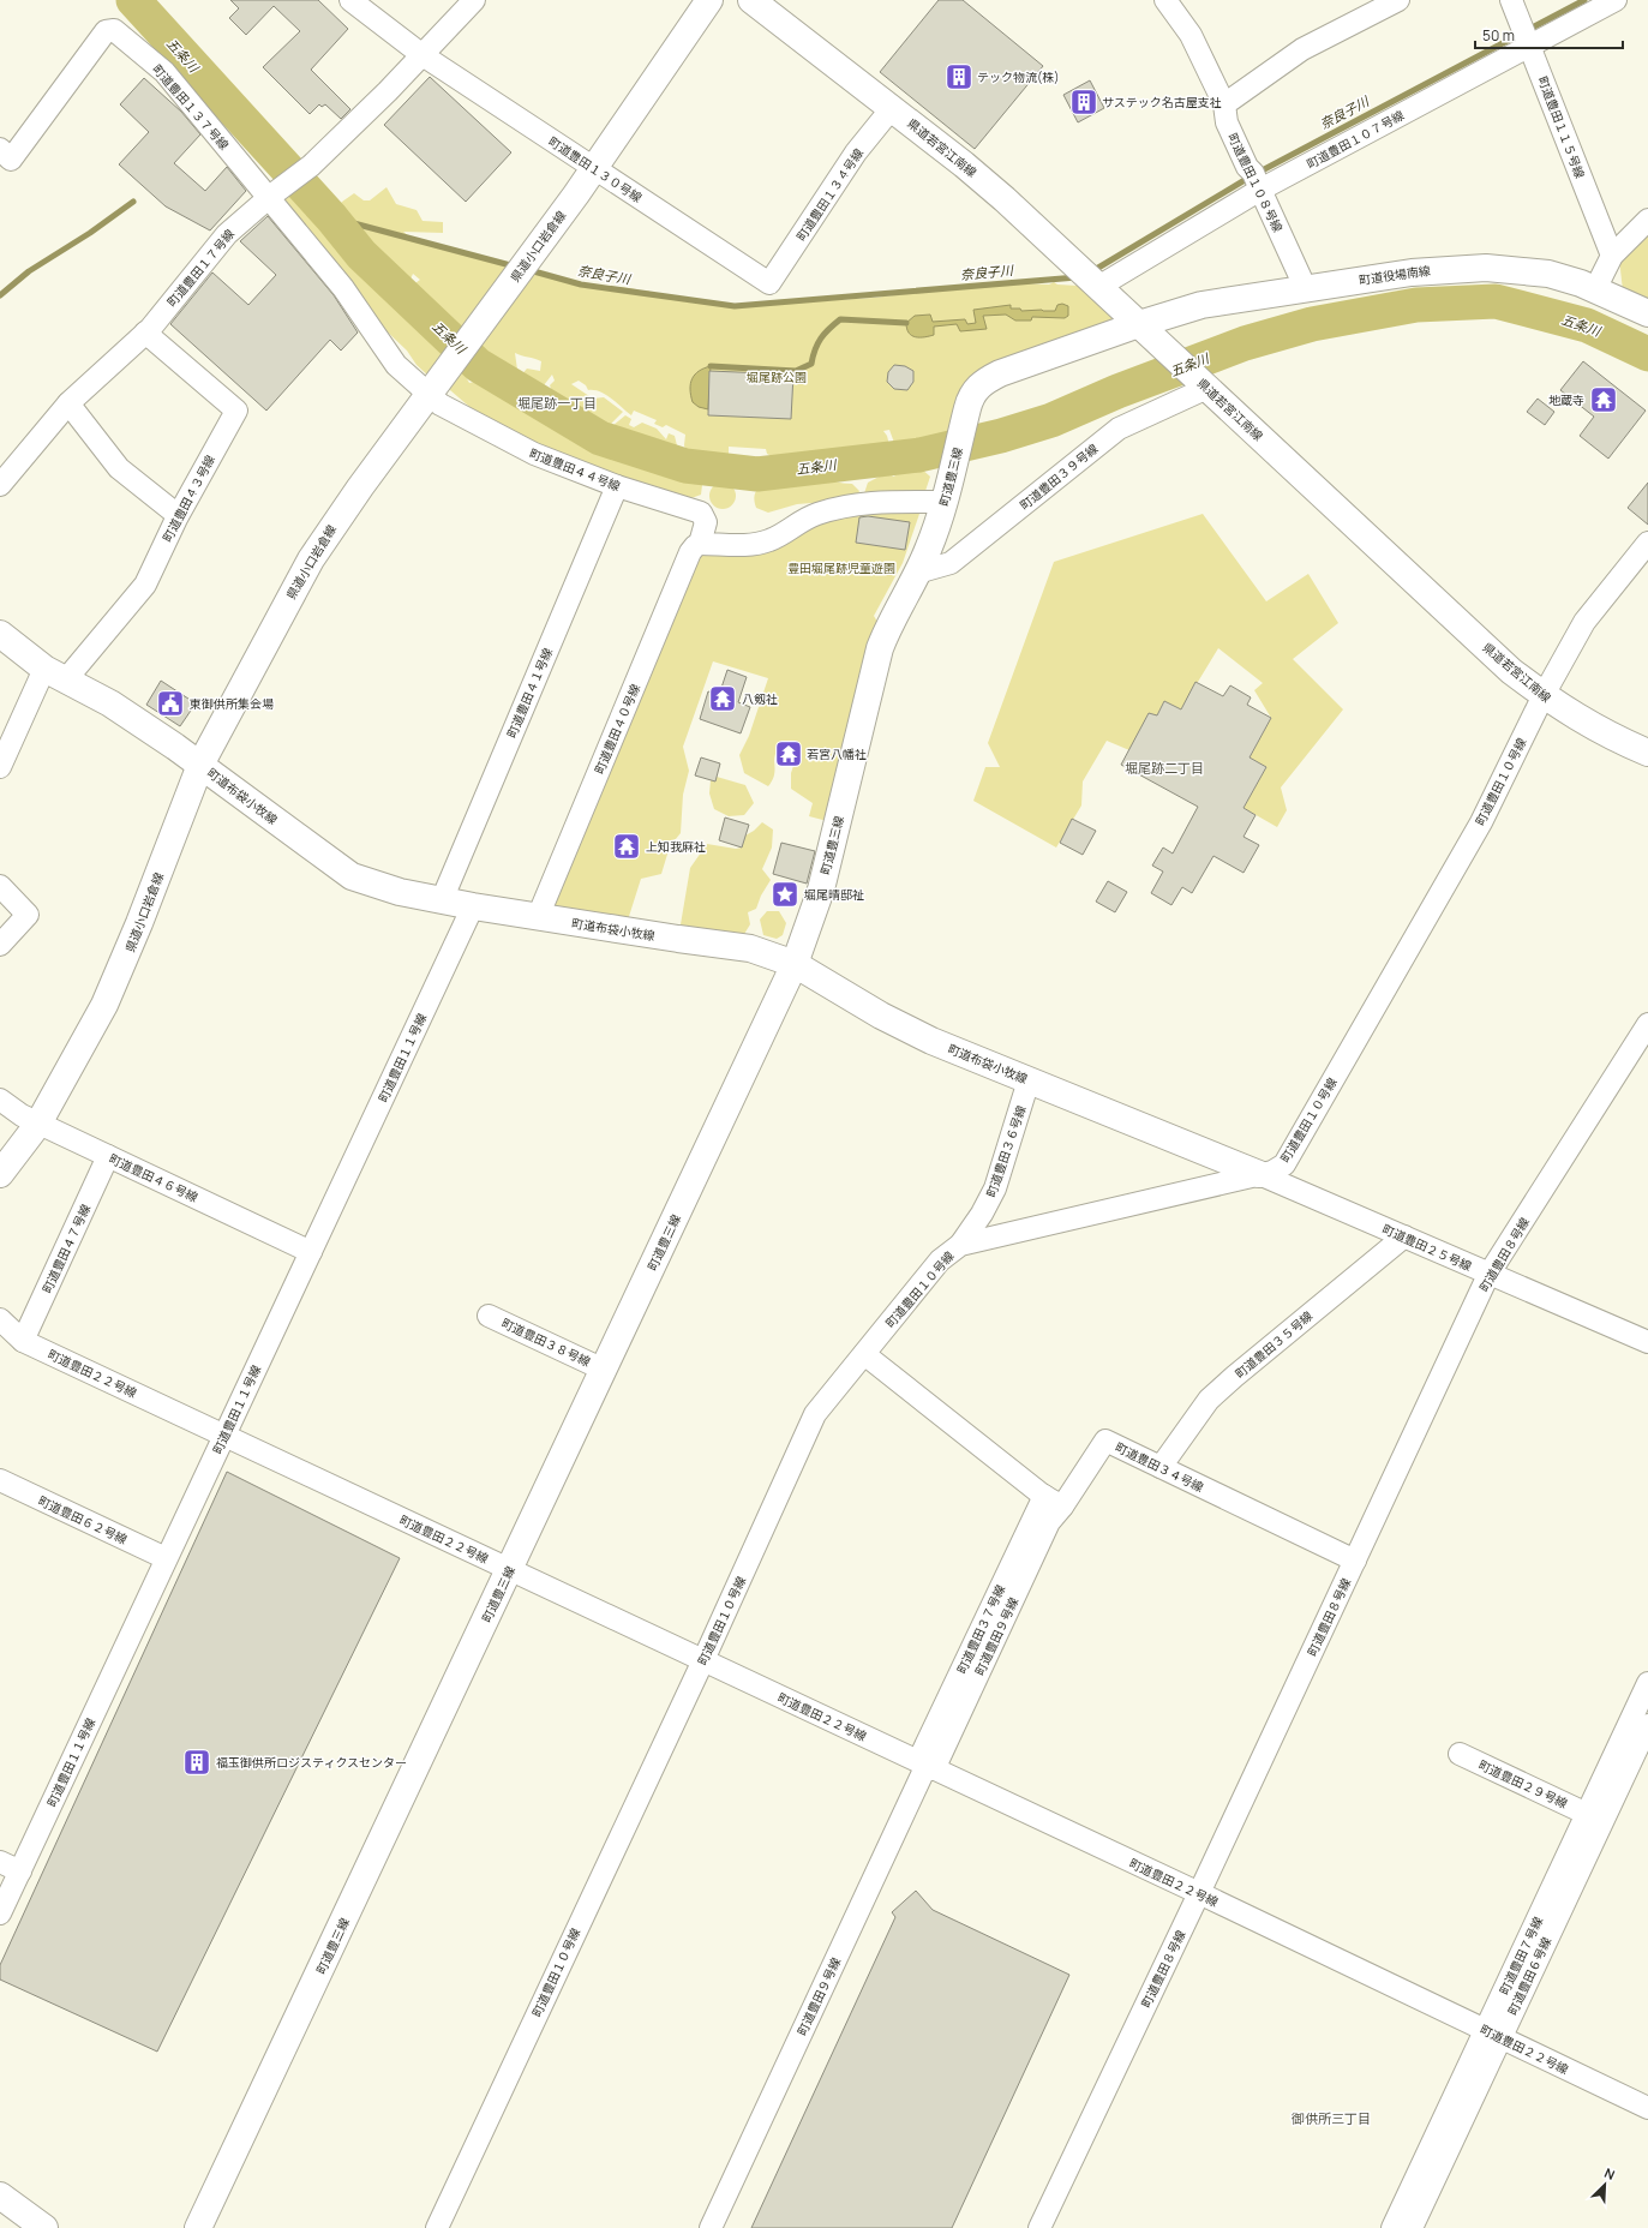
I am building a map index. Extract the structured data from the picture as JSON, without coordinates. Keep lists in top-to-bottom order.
{
  "streets": {
    "main road": [
      "県道若宮江南線",
      "県道小口岩倉線",
      "町道役場南線",
      "町道豊三線",
      "町道布袋小牧線"
    ],
    "street": [
      "町道豊田１３７号線",
      "町道豊田１１５号線",
      "町道豊田１０７号線",
      "町道豊田１３０号線",
      "町道豊田１０８号線",
      "町道豊田１３４号線",
      "町道豊田１７号線",
      "町道豊田４４号線",
      "町道豊田３９号線",
      "町道豊田４３号線",
      "町道豊田４１号線",
      "町道豊田４０号線",
      "町道豊田１０号線",
      "町道豊田１１号線",
      "町道豊田３６号線",
      "町道豊田４６号線",
      "町道豊田２５号線",
      "町道豊田４７号線",
      "町道豊田８号線",
      "町道豊田３８号線",
      "町道豊田３５号線",
      "町道豊田２２号線",
      "町道豊田３４号線",
      "町道豊田６２号線",
      "町道豊田３７号線",
      "町道豊田９号線",
      "町道豊田２９号線",
      "町道豊田７号線",
      "町道豊田６号線"
    ]
  },
  "crossings": [
    ["町道豊田１３７号線", "町道豊田１７号線"],
    ["町道豊田１３７号線", "町道豊田４４号線"],
    ["町道豊田１１５号線", "町道豊田１０７号線"],
    ["町道豊田１０７号線", "県道若宮江南線"],
    ["町道豊田１０７号線", "町道豊田１０８号線"],
    ["県道若宮江南線", "町道豊田１３４号線"],
    ["県道若宮江南線", "町道役場南線"],
    ["県道若宮江南線", "町道豊三線"],
    ["県道若宮江南線", "町道豊田３９号線"],
    ["県道若宮江南線", "町道豊田１０号線"],
    ["町道豊田１３０号線", "町道豊田１３４号線"],
    ["町道豊田１３０号線", "県道小口岩倉線"],
    ["町道豊田１３０号線", "町道豊田１７号線"],
    ["町道豊田１０８号線", "町道役場南線"],
    ["県道小口岩倉線", "町道豊田４４号線"],
    ["県道小口岩倉線", "町道布袋小牧線"],
    ["県道小口岩倉線", "町道豊田４６号線"],
    ["町道豊田１７号線", "町道豊田４４号線"],
    ["町道豊田１７号線", "町道豊田４３号線"],
    ["町道役場南線", "町道豊三線"],
    ["町道豊田４４号線", "町道豊田４１号線"],
    ["町道豊田４４号線", "町道豊田４０号線"],
    ["町道豊三線", "町道豊田３９号線"],
    ["町道豊三線", "町道布袋小牧線"],
    ["町道豊三線", "町道豊田３８号線"],
    ["町道豊三線", "町道豊田２２号線"],
    ["町道豊田４３号線", "町道布袋小牧線"],
    ["町道豊田４１号線", "町道布袋小牧線"],
    ["町道豊田４０号線", "町道布袋小牧線"],
    ["町道豊田１０号線", "町道布袋小牧線"],
    ["町道豊田１０号線", "町道豊田３６号線"],
    ["町道豊田１０号線", "町道豊田２５号線"],
    ["町道豊田１０号線", "町道豊田２２号線"],
    ["町道布袋小牧線", "町道豊田１１号線"],
    ["町道布袋小牧線", "町道豊田３６号線"],
    ["町道布袋小牧線", "町道豊田２５号線"],
    ["町道豊田１１号線", "町道豊田４６号線"],
    ["町道豊田１１号線", "町道豊田２２号線"],
    ["町道豊田１１号線", "町道豊田６２号線"],
    ["町道豊田４６号線", "町道豊田４７号線"],
    ["町道豊田２５号線", "町道豊田８号線"],
    ["町道豊田２５号線", "町道豊田３５号線"],
    ["町道豊田４７号線", "町道豊田２２号線"],
    ["町道豊田８号線", "町道豊田２２号線"],
    ["町道豊田８号線", "町道豊田３４号線"],
    ["町道豊田３５号線", "町道豊田３４号線"],
    ["町道豊田２２号線", "町道豊田３７号線"],
    ["町道豊田２２号線", "町道豊田９号線"],
    ["町道豊田２２号線", "町道豊田７号線"],
    ["町道豊田２２号線", "町道豊田６号線"],
    ["町道豊田３４号線", "町道豊田３７号線"],
    ["町道豊田３７号線", "町道豊田９号線"],
    ["町道豊田２９号線", "町道豊田７号線"],
    ["町道豊田７号線", "町道豊田６号線"]
  ],
  "districts": ["堀尾跡一丁目", "堀尾跡二丁目", "御供所三丁目"],
  "water": ["五条川", "奈良子川"],
  "parks": ["堀尾跡公園", "豊田堀尾跡児童遊園"],
  "places": {
    "building": ["テック物流(株)", "サステック名古屋支社", "福玉御供所ロジスティクスセンター"],
    "temple": [
      "地蔵寺",
      "八剱社",
      "若宮八幡社",
      "上知我麻社"
    ],
    "public building": ["東御供所集会場"],
    "place": ["堀尾晴邸祉"]
  },
  "scale_bar": "50 m",
  "north": "top right"
}
